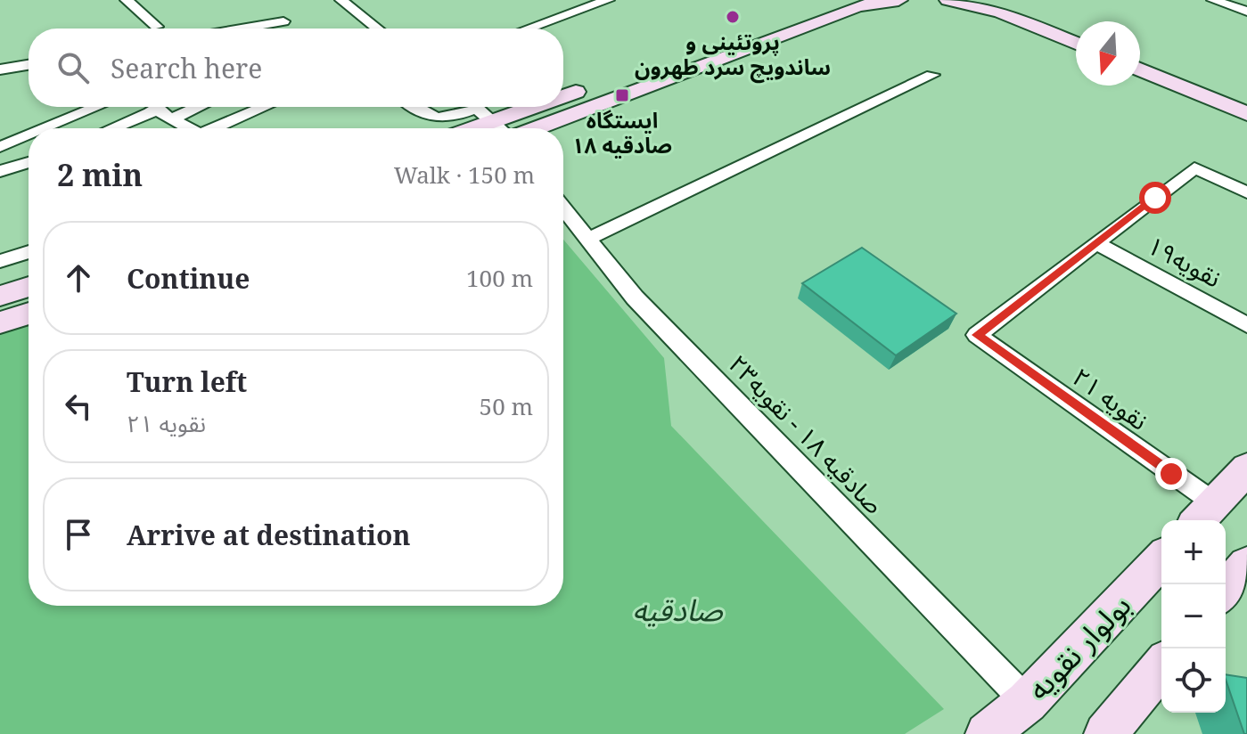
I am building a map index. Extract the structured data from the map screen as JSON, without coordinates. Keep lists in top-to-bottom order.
{
  "streets": {
    "main road": ["بولوار نقویه"],
    "street": ["نقویه۱۹", "نقویه ۲۱", "صادقیه ۱۸ - نقویه۲۳"]
  },
  "crossings": [
    ["نقویه۱۹", "نقویه ۲۱"],
    ["صادقیه ۱۸ - نقویه۲۳", "بولوار نقویه"]
  ],
  "parks": ["صادقیه"],
  "places": {
    "other": ["پروتئینی و ساندویچ سرد طهرون"],
    "transit": ["ایستگاه صادقیه ۱۸"]
  },
  "north": "bottom",
  "page": {
    "search": "Search here",
    "heading": ["2 min", "Walk · 150 m"],
    "list": [
      ["Continue", "100 m"],
      ["Turn left", "نقویه ۲۱", "50 m"],
      "Arrive at destination"
    ],
    "map_buttons": ["+", "−"]
  }
}
